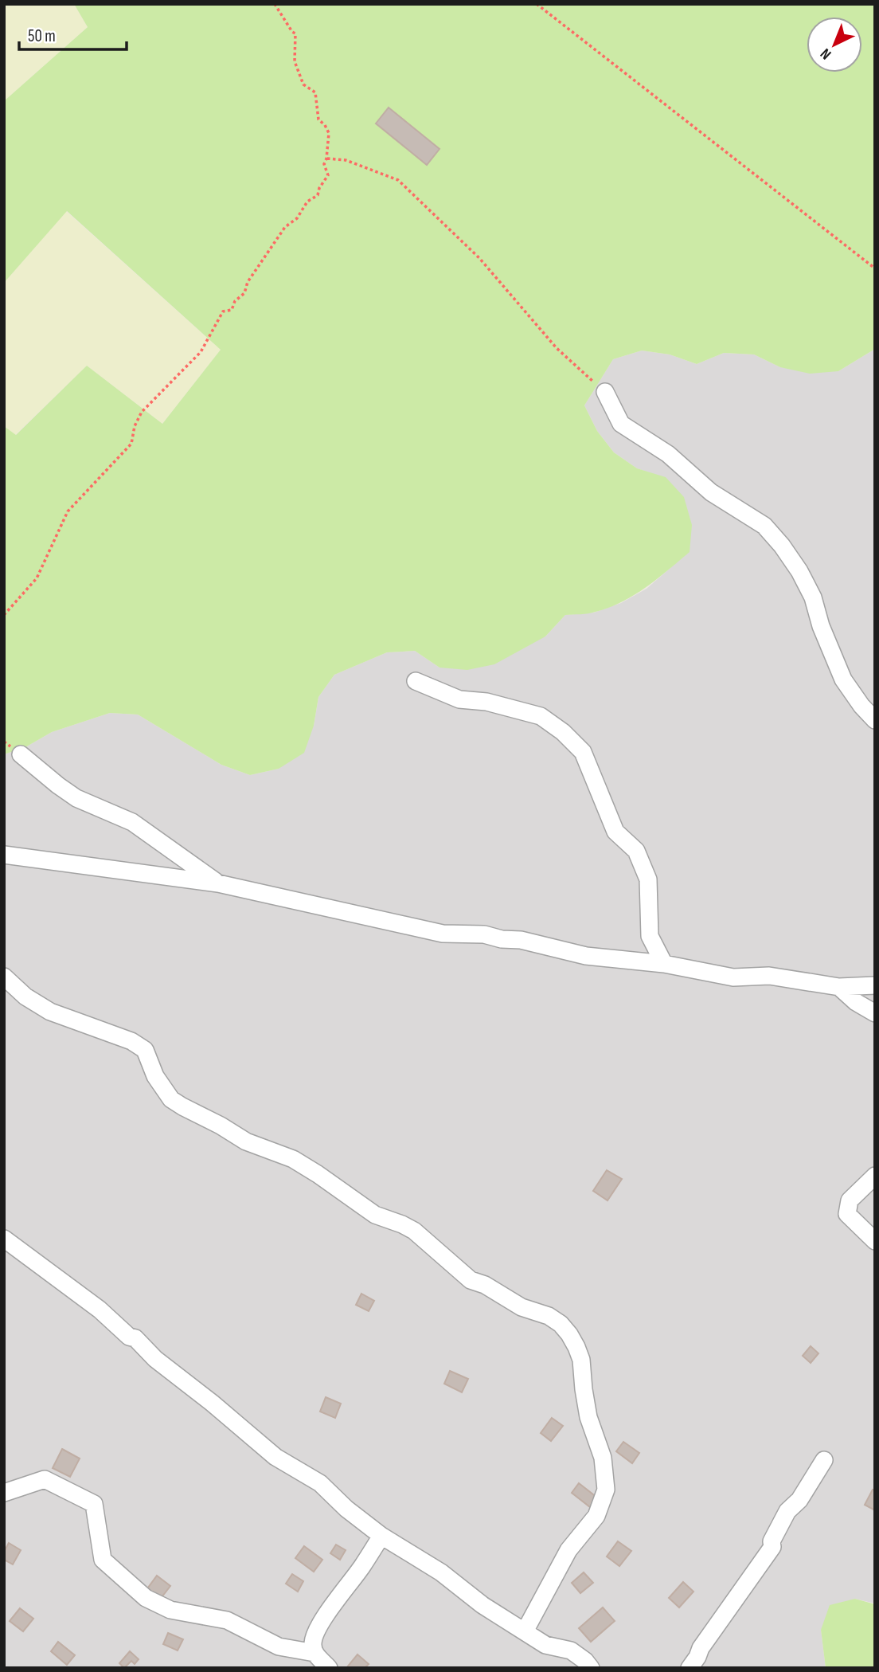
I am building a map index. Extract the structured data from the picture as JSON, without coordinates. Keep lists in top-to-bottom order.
{
  "scale_bar": "50 m",
  "north": "bottom left"
}
